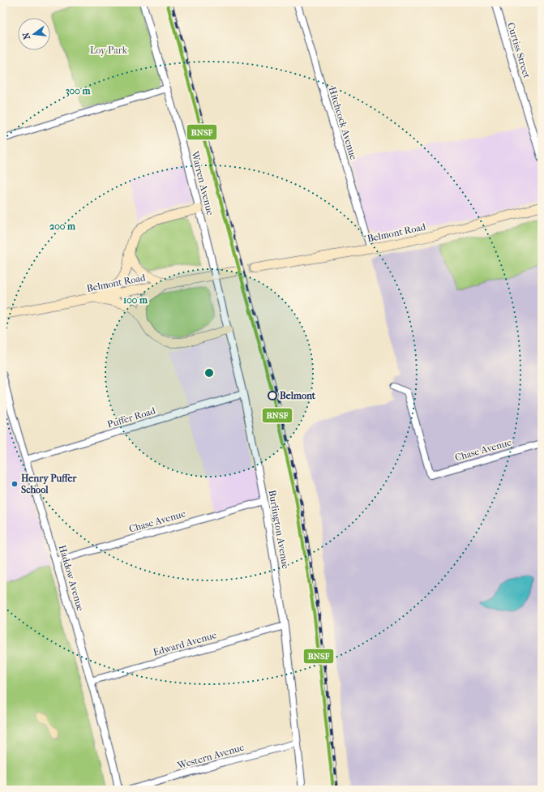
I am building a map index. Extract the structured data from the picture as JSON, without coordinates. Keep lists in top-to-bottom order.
{
  "streets": {
    "main road": ["Belmont Road"],
    "street": [
      "Curtiss Street",
      "Hitchcock Avenue",
      "Warren Avenue",
      "Puffer Road",
      "Chase Avenue",
      "Burlington Avenue",
      "Haddow Avenue",
      "Edward Avenue",
      "Western Avenue"
    ]
  },
  "crossings": [
    ["Hitchcock Avenue", "Belmont Road"],
    ["Warren Avenue", "Burlington Avenue"],
    ["Puffer Road", "Burlington Avenue"],
    ["Puffer Road", "Haddow Avenue"],
    ["Chase Avenue", "Burlington Avenue"],
    ["Chase Avenue", "Haddow Avenue"],
    ["Burlington Avenue", "Edward Avenue"],
    ["Burlington Avenue", "Western Avenue"],
    ["Haddow Avenue", "Edward Avenue"]
  ],
  "parks": ["Loy Park"],
  "places": ["Belmont", "Henry Puffer School"],
  "lines": ["transit line BNSF"],
  "north": "left",
  "rings": ["300 m", "200 m", "100 m"]
}
